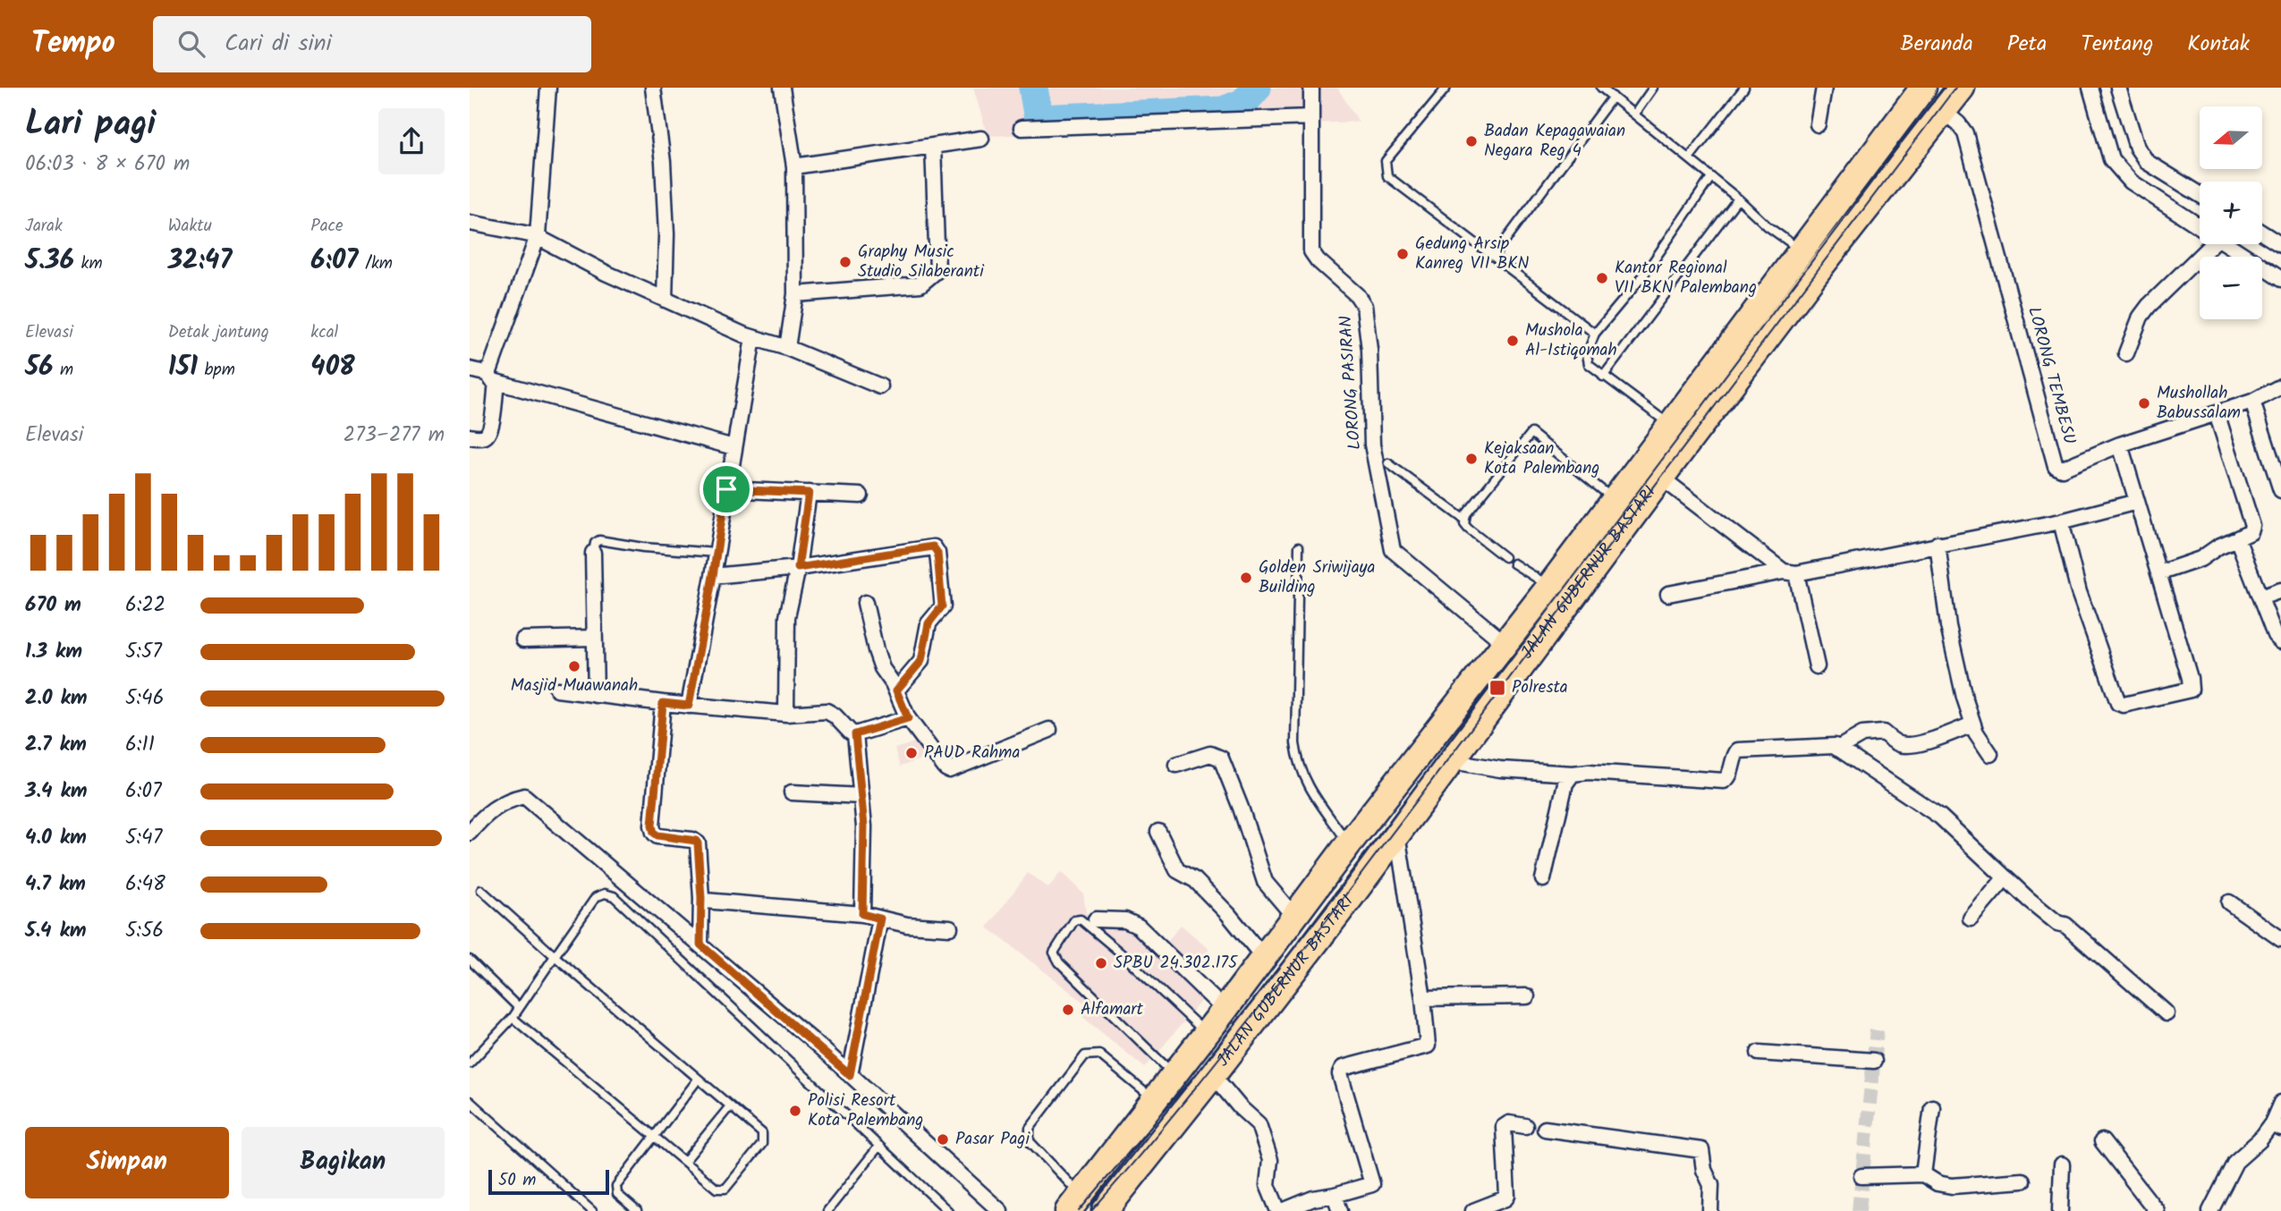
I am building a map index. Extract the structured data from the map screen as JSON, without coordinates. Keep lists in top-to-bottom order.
{
  "streets": {
    "highway": ["JALAN GUBERNUR BASTARI"],
    "street": ["LORONG TEMBESU", "LORONG PASIRAN"]
  },
  "crossings": [
    ["LORONG TEMBESU", "JALAN GUBERNUR BASTARI"],
    ["LORONG PASIRAN", "JALAN GUBERNUR BASTARI"]
  ],
  "places": {
    "other": [
      "Badan Kepagawaian Negara Reg 4",
      "Gedung Arsip Kanreg VII BKN",
      "Graphy Music Studio Silaberanti",
      "Kantor Regional VII BKN Palembang",
      "Mushola Al-Istiqomah",
      "Mushollah Babussalam",
      "Kejaksaan Kota Palembang",
      "Golden Sriwijaya Building",
      "Masjid Muawanah",
      "PAUD Rahma",
      "SPBU 24.302.175",
      "Alfamart",
      "Polisi Resort Kota Palembang",
      "Pasar Pagi"
    ],
    "transit": ["Polresta"]
  },
  "scale_bar": "50 m",
  "north": "left",
  "page": {
    "header": "Tempo",
    "search": "Cari di sini",
    "nav": [
      "Beranda",
      "Peta",
      "Tentang",
      "Kontak"
    ],
    "heading": ["Lari pagi", "06:03 · 8 × 670 m"],
    "map_buttons": ["+", "−"],
    "stats": [
      ["Jarak", "5.36 km"],
      ["Waktu", "32:47"],
      ["Pace", "6:07 /km"],
      ["Elevasi", "56 m"],
      ["Detak jantung", "151 bpm"],
      ["kcal", "408"]
    ],
    "chart": ["Elevasi", "273–277 m"],
    "list": [
      {
        "name": "670 m",
        "note": "6:22"
      },
      {
        "name": "1.3 km",
        "note": "5:57"
      },
      {
        "name": "2.0 km",
        "note": "5:46"
      },
      {
        "name": "2.7 km",
        "note": "6:11"
      },
      {
        "name": "3.4 km",
        "note": "6:07"
      },
      {
        "name": "4.0 km",
        "note": "5:47"
      },
      {
        "name": "4.7 km",
        "note": "6:48"
      },
      {
        "name": "5.4 km",
        "note": "5:56"
      }
    ],
    "buttons": ["Simpan", "Bagikan"],
    "scale": "50 m"
  }
}
